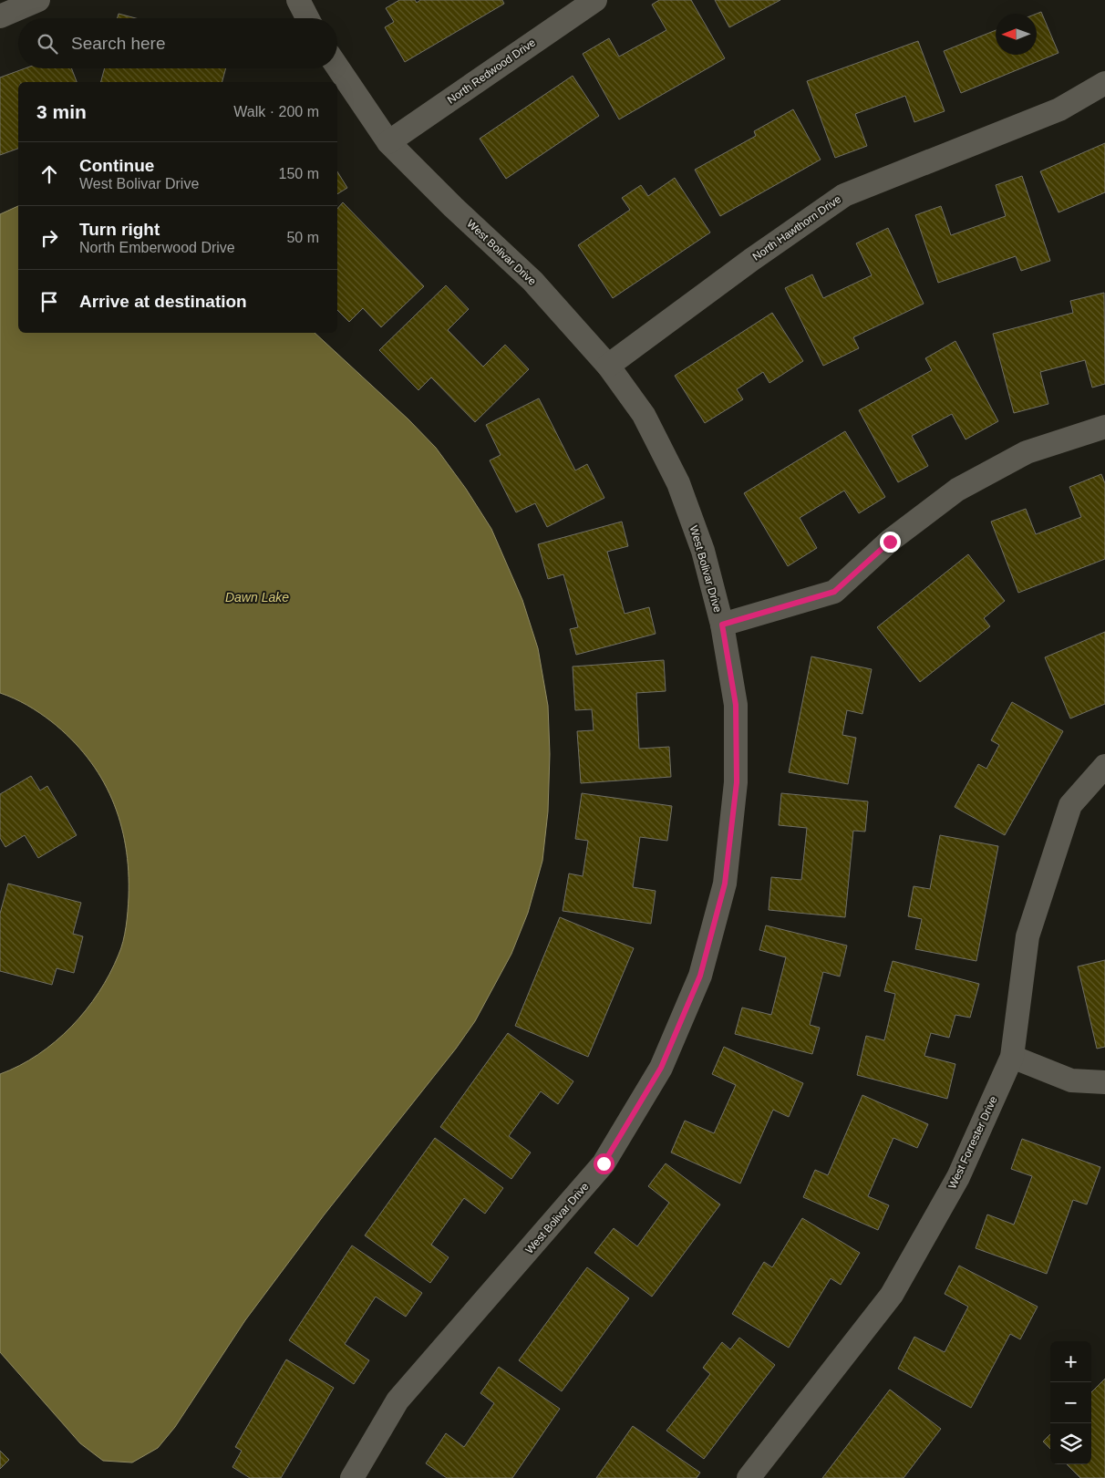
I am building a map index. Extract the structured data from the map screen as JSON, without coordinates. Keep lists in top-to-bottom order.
{
  "streets": {
    "street": [
      "North Redwood Drive",
      "North Hawthorn Drive",
      "West Bolivar Drive",
      "West Forrester Drive"
    ]
  },
  "crossings": [
    ["North Redwood Drive", "West Bolivar Drive"],
    ["North Hawthorn Drive", "West Bolivar Drive"]
  ],
  "water": ["Dawn Lake"],
  "north": "left",
  "page": {
    "search": "Search here",
    "heading": ["3 min", "Walk · 200 m"],
    "list": [
      ["Continue", "West Bolivar Drive", "150 m"],
      ["Turn right", "North Emberwood Drive", "50 m"],
      "Arrive at destination"
    ],
    "map_buttons": ["+", "−"]
  }
}
